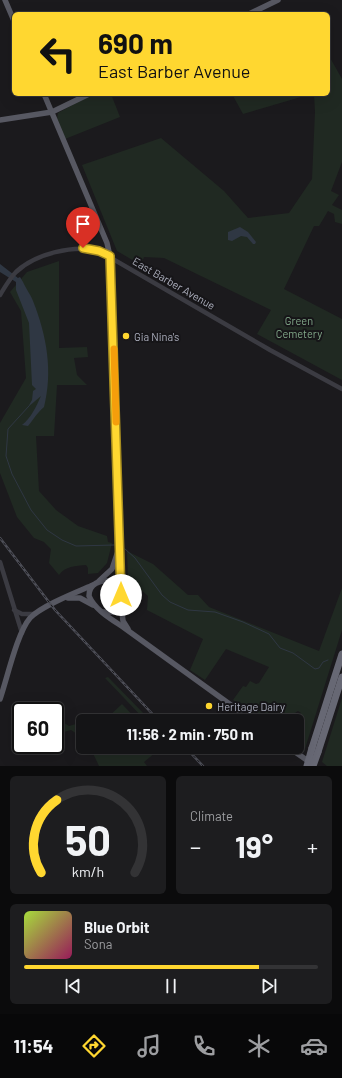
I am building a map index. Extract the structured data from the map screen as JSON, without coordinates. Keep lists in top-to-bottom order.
{
  "streets": {
    "street": ["East Barber Avenue"]
  },
  "parks": ["Green Cemetery"],
  "places": ["Gia Nina's", "Heritage Dairy"],
  "page": {
    "turn": ["690 m", "East Barber Avenue"],
    "limit": "60",
    "trip": "11:56 · 2 min · 750 m",
    "tile": "Climate",
    "heat": ["−", "19°", "+"],
    "song": ["Blue Orbit", "Sona"],
    "tabs": "11:54",
    "gauge": ["50", "km/h"]
  }
}
